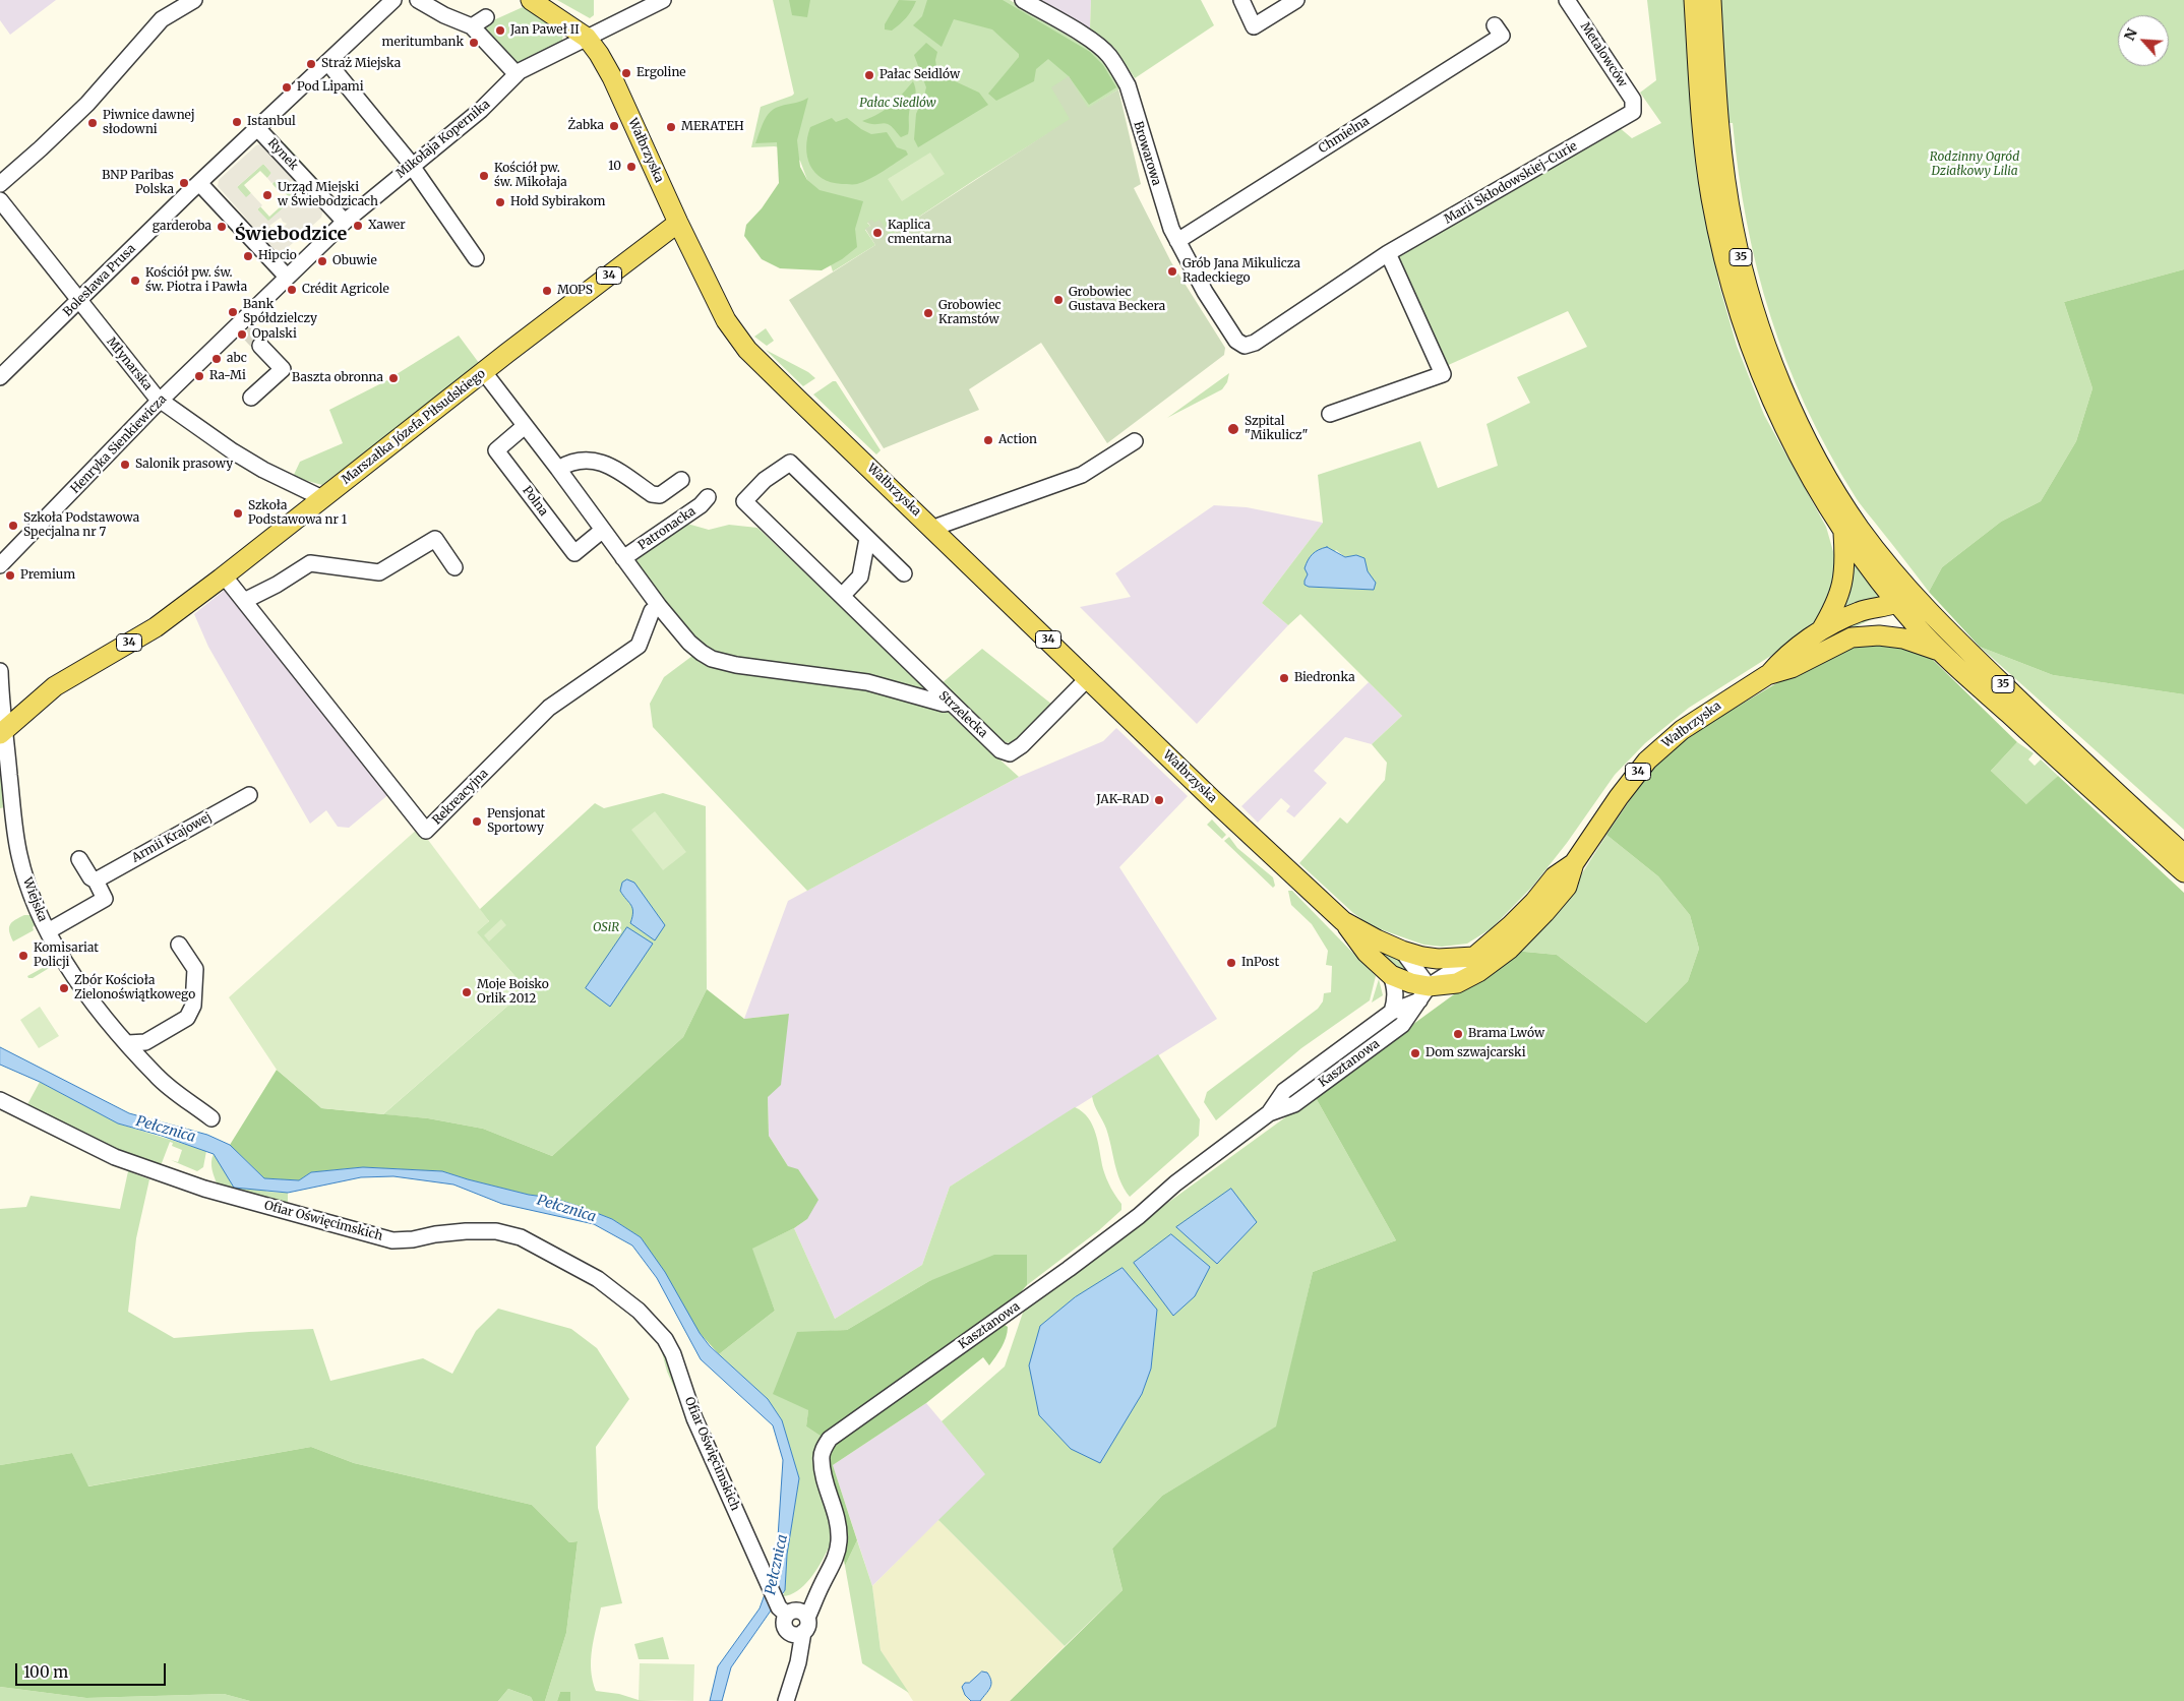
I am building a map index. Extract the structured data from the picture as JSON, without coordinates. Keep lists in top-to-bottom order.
{
  "streets": {
    "main road": [
      "Wałbrzyska",
      "35",
      "34",
      "Marszałka Józefa Piłsudskiego"
    ],
    "street": [
      "Metalowców",
      "Chmielna",
      "Mikołaja Kopernika",
      "Browarowa",
      "Rynek",
      "Marii Skłodowskiej-Curie",
      "Bolesława Prusa",
      "Młynarska",
      "Henryka Sienkiewicza",
      "Polna",
      "Patronacka",
      "Strzelecka",
      "Rekreacyjna",
      "Armii Krajowej",
      "Wiejska",
      "Kasztanowa",
      "Ofiar Oświęcimskich"
    ]
  },
  "crossings": [
    ["Metalowców", "Marii Skłodowskiej-Curie"],
    ["Chmielna", "Browarowa"],
    ["Mikołaja Kopernika", "Wałbrzyska"],
    ["Mikołaja Kopernika", "Rynek"],
    ["Wałbrzyska", "35"],
    ["Wałbrzyska", "Marszałka Józefa Piłsudskiego"],
    ["Wałbrzyska", "Strzelecka"],
    ["Wałbrzyska", "Kasztanowa"],
    ["Browarowa", "Marii Skłodowskiej-Curie"],
    ["Rynek", "Bolesława Prusa"],
    ["Bolesława Prusa", "Młynarska"],
    ["Młynarska", "Marszałka Józefa Piłsudskiego"],
    ["Młynarska", "Henryka Sienkiewicza"],
    ["Marszałka Józefa Piłsudskiego", "Rekreacyjna"],
    ["Marszałka Józefa Piłsudskiego", "Wiejska"],
    ["Kasztanowa", "Ofiar Oświęcimskich"]
  ],
  "districts": ["Świebodzice"],
  "water": ["Pełcznica"],
  "parks": ["Pałac Siedlów", "Rodzinny Ogród Działkowy Lilia", "OSiR"],
  "places": [
    "Jan Paweł II",
    "meritumbank",
    "Straż Miejska",
    "Ergoline",
    "Pałac Seidlów",
    "Pod Lipami",
    "Istanbul",
    "Piwnice dawnej słodowni",
    "Żabka",
    "MERATEH",
    "10",
    "Kościół pw. św. Mikołaja",
    "BNP Paribas Polska",
    "Urząd Miejski w Świebodzicach",
    "Hołd Sybirakom",
    "Xawer",
    "garderoba",
    "Kaplica cmentarna",
    "Hipcio",
    "Obuwie",
    "Grób Jana Mikulicza Radeckiego",
    "Kościół pw. św. św. Piotra i Pawła",
    "Crédit Agricole",
    "MOPS",
    "Grobowiec Gustava Beckera",
    "Bank Spółdzielczy",
    "Grobowiec Kramstów",
    "Opalski",
    "abc",
    "Ra-Mi",
    "Baszta obronna",
    "Szpital \"Mikulicz\"",
    "Action",
    "Salonik prasowy",
    "Szkoła Podstawowa nr 1",
    "Szkoła Podstawowa Specjalna nr 7",
    "Premium",
    "Biedronka",
    "JAK-RAD",
    "Pensjonat Sportowy",
    "Komisariat Policji",
    "InPost",
    "Zbór Kościoła Zielonoświątkowego",
    "Moje Boisko Orlik 2012",
    "Brama Lwów",
    "Dom szwajcarski"
  ],
  "scale_bar": "100 m",
  "north": "top left"
}
